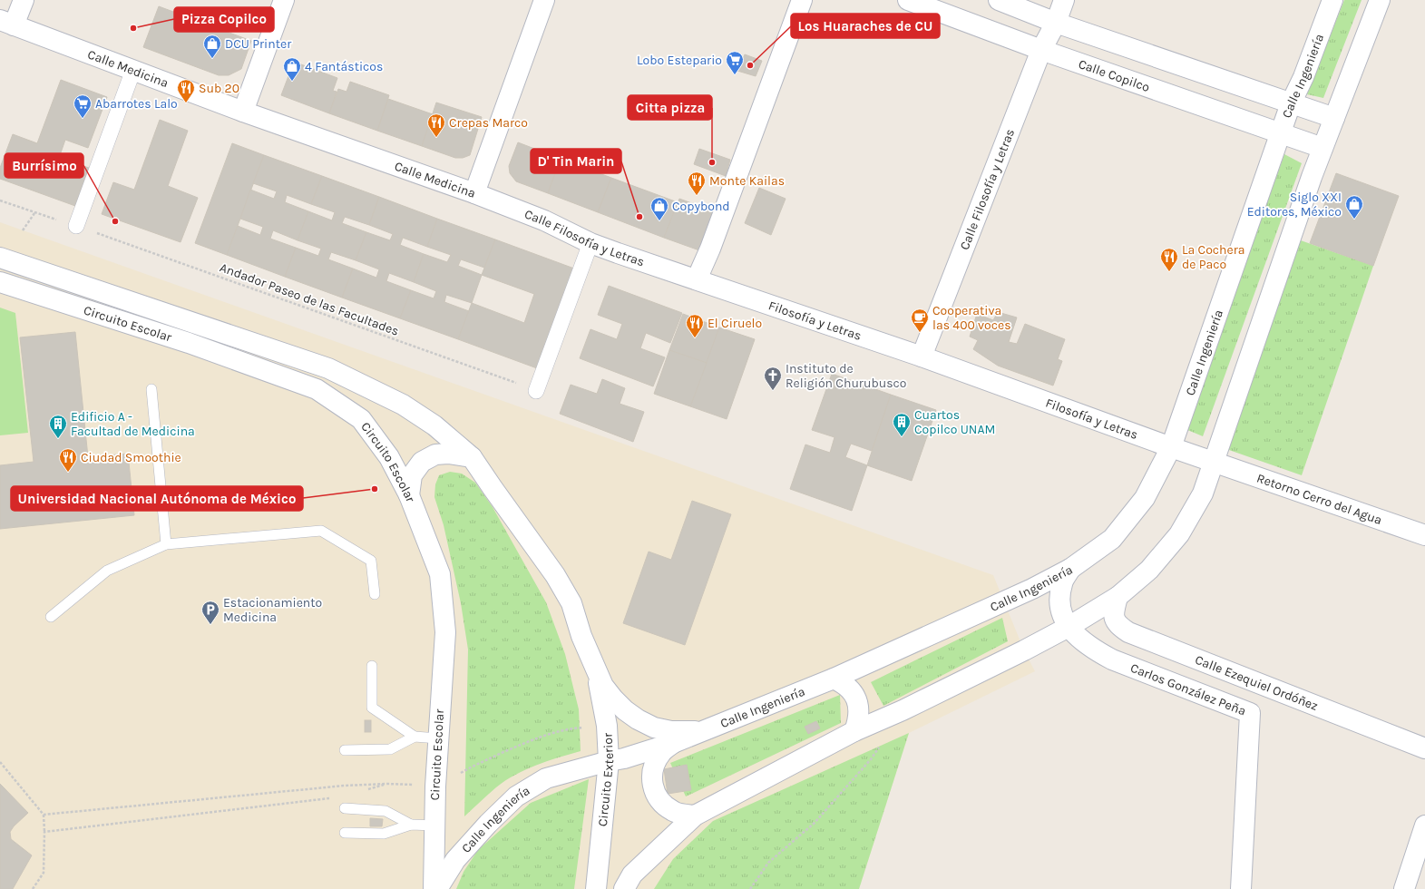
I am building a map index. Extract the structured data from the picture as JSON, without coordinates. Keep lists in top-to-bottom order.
{
  "streets": {
    "street": [
      "Calle Medicina",
      "Calle Copilco",
      "Calle Ingeniería",
      "Calle Filosofía y Letras",
      "Filosofía y Letras",
      "Circuito Escolar",
      "Retorno Cerro del Agua",
      "Calle Ezequiel Ordóñez",
      "Carlos González Peña",
      "Circuito Exterior"
    ],
    "path": ["Andador Paseo de las Facultades"]
  },
  "crossings": [
    ["Calle Medicina", "Calle Filosofía y Letras"],
    ["Calle Copilco", "Calle Ingeniería"],
    ["Calle Copilco", "Calle Filosofía y Letras"],
    ["Calle Ingeniería", "Filosofía y Letras"],
    ["Calle Ingeniería", "Carlos González Peña"],
    ["Calle Ingeniería", "Circuito Exterior"],
    ["Calle Filosofía y Letras", "Filosofía y Letras"],
    ["Filosofía y Letras", "Retorno Cerro del Agua"],
    ["Circuito Escolar", "Circuito Exterior"]
  ],
  "places": {
    "other": [
      "Pizza Copilco",
      "Los Huaraches de CU",
      "Citta pizza",
      "D' Tin Marin",
      "Burrísimo",
      "Universidad Nacional Autónoma de México"
    ],
    "shop": [
      "DCU Printer",
      "4 Fantásticos",
      "Siglo XXI Editores, México",
      "Copybond"
    ],
    "supermarket": ["Lobo Estepario", "Abarrotes Lalo"],
    "restaurant": [
      "Sub 20",
      "Crepas Marco",
      "Monte Kailas",
      "La Cochera de Paco",
      "El Ciruelo",
      "Ciudad Smoothie"
    ],
    "cafe": ["Cooperativa las 400 voces"],
    "church": ["Instituto de Religión Churubusco"],
    "building": ["Cuartos Copilco UNAM", "Edificio A - Facultad de Medicina"],
    "parking": ["Estacionamiento Medicina"]
  }
}
